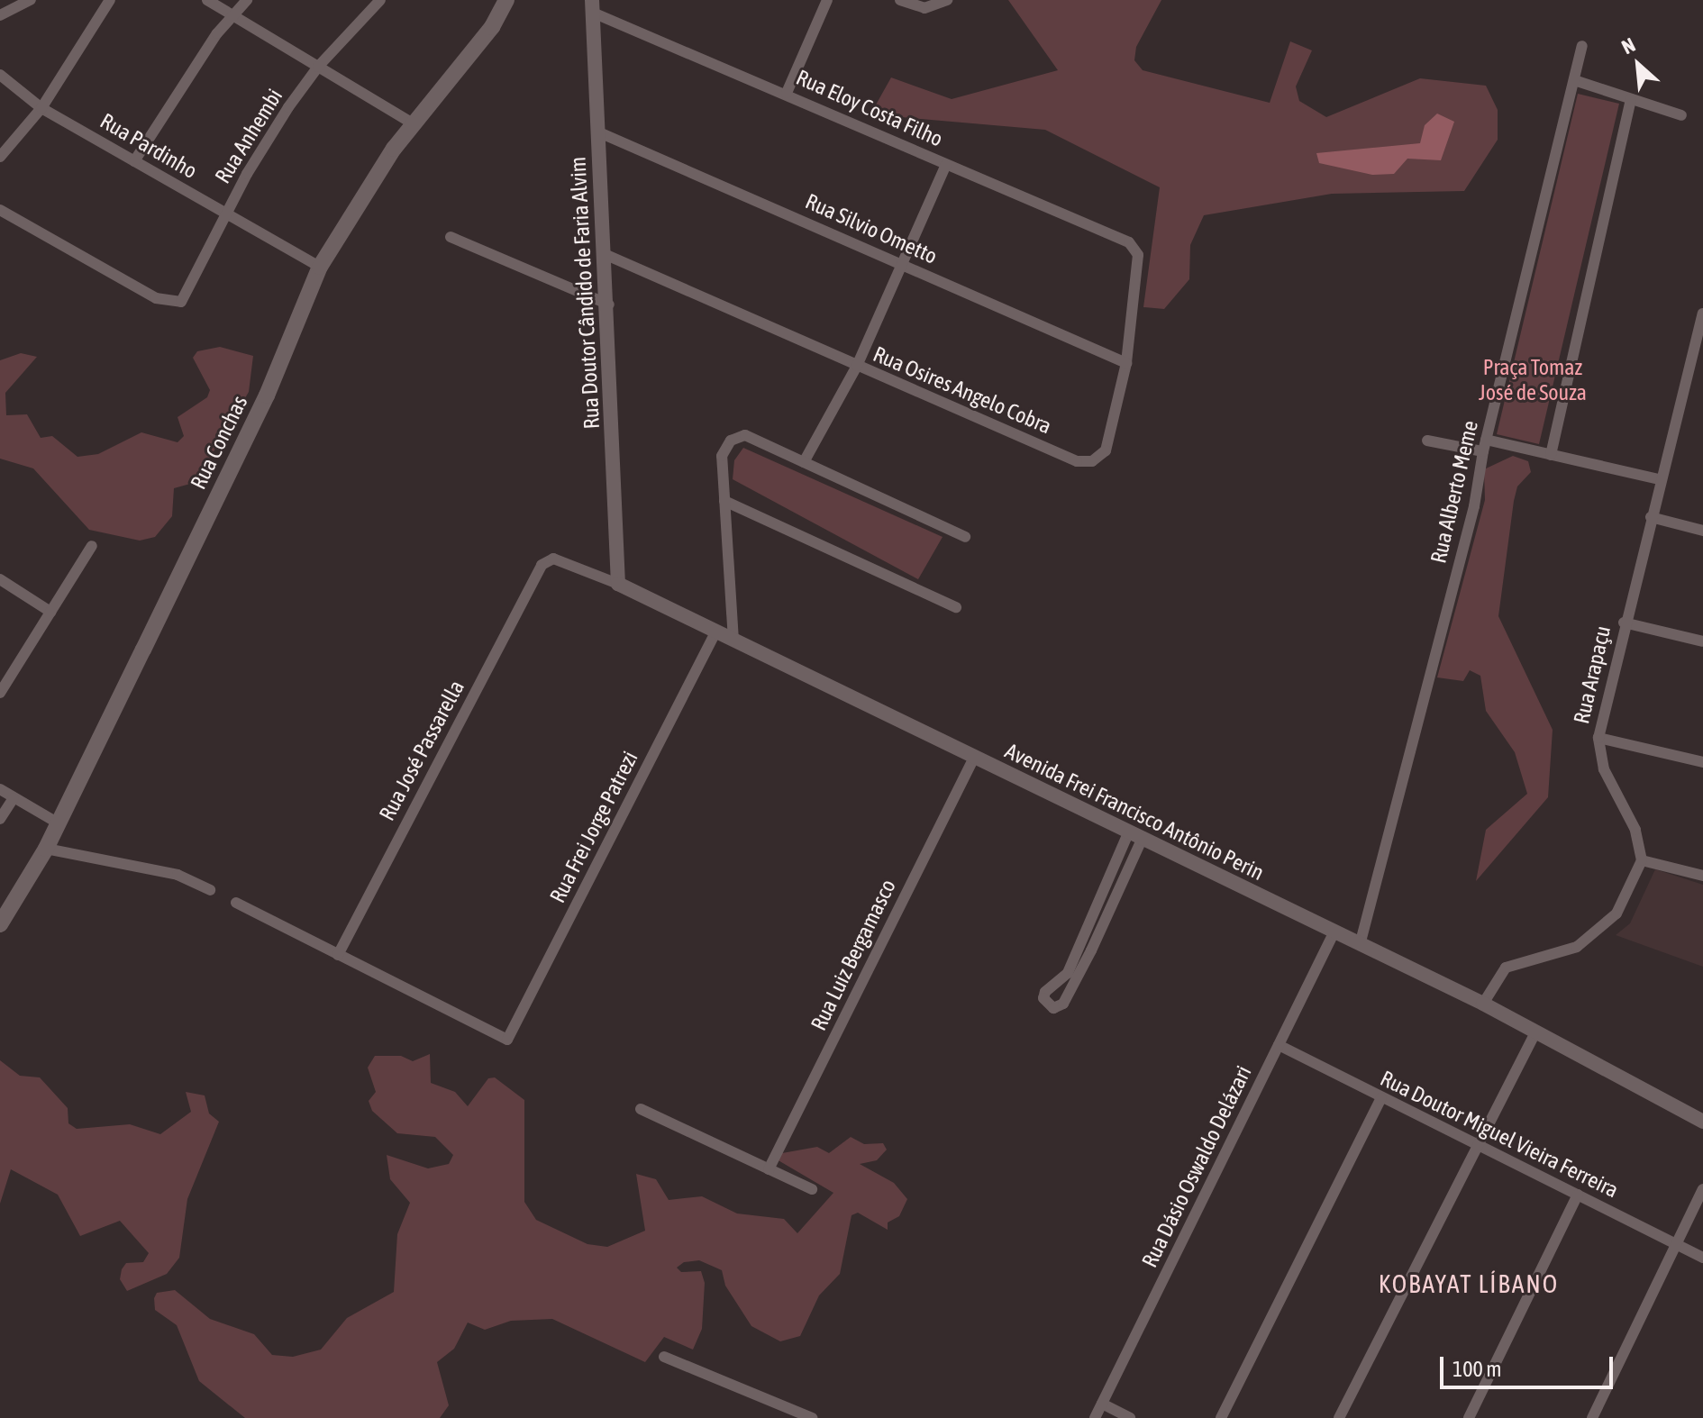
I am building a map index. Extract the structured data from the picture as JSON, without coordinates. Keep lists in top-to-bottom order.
{
  "streets": {
    "main road": ["Rua Conchas"],
    "street": [
      "Rua Eloy Costa Filho",
      "Rua Anhembi",
      "Rua Pardinho",
      "Rua Silvio Ometto",
      "Rua Doutor Cândido de Faria Alvim",
      "Rua Osires Angelo Cobra",
      "Rua Alberto Meme",
      "Rua Arapaçu",
      "Rua José Passarella",
      "Avenida Frei Francisco Antônio Perin",
      "Rua Frei Jorge Patrezi",
      "Rua Luiz Bergamasco",
      "Rua Doutor Miguel Vieira Ferreira",
      "Rua Dásio Oswaldo Delázari"
    ]
  },
  "crossings": [
    ["Rua Eloy Costa Filho", "Rua Doutor Cândido de Faria Alvim"],
    ["Rua Eloy Costa Filho", "Rua Osires Angelo Cobra"],
    ["Rua Anhembi", "Rua Pardinho"],
    ["Rua Pardinho", "Rua Conchas"],
    ["Rua Silvio Ometto", "Rua Doutor Cândido de Faria Alvim"],
    ["Rua Silvio Ometto", "Rua Osires Angelo Cobra"],
    ["Rua Doutor Cândido de Faria Alvim", "Rua Osires Angelo Cobra"],
    ["Rua Doutor Cândido de Faria Alvim", "Avenida Frei Francisco Antônio Perin"],
    ["Rua Alberto Meme", "Avenida Frei Francisco Antônio Perin"],
    ["Rua José Passarella", "Avenida Frei Francisco Antônio Perin"],
    ["Rua José Passarella", "Rua Frei Jorge Patrezi"],
    ["Avenida Frei Francisco Antônio Perin", "Rua Frei Jorge Patrezi"],
    ["Avenida Frei Francisco Antônio Perin", "Rua Luiz Bergamasco"],
    ["Avenida Frei Francisco Antônio Perin", "Rua Dásio Oswaldo Delázari"],
    ["Rua Doutor Miguel Vieira Ferreira", "Rua Dásio Oswaldo Delázari"]
  ],
  "districts": ["KOBAYAT LÍBANO"],
  "parks": ["Praça Tomaz José de Souza"],
  "scale_bar": "100 m",
  "north": "top left"
}
